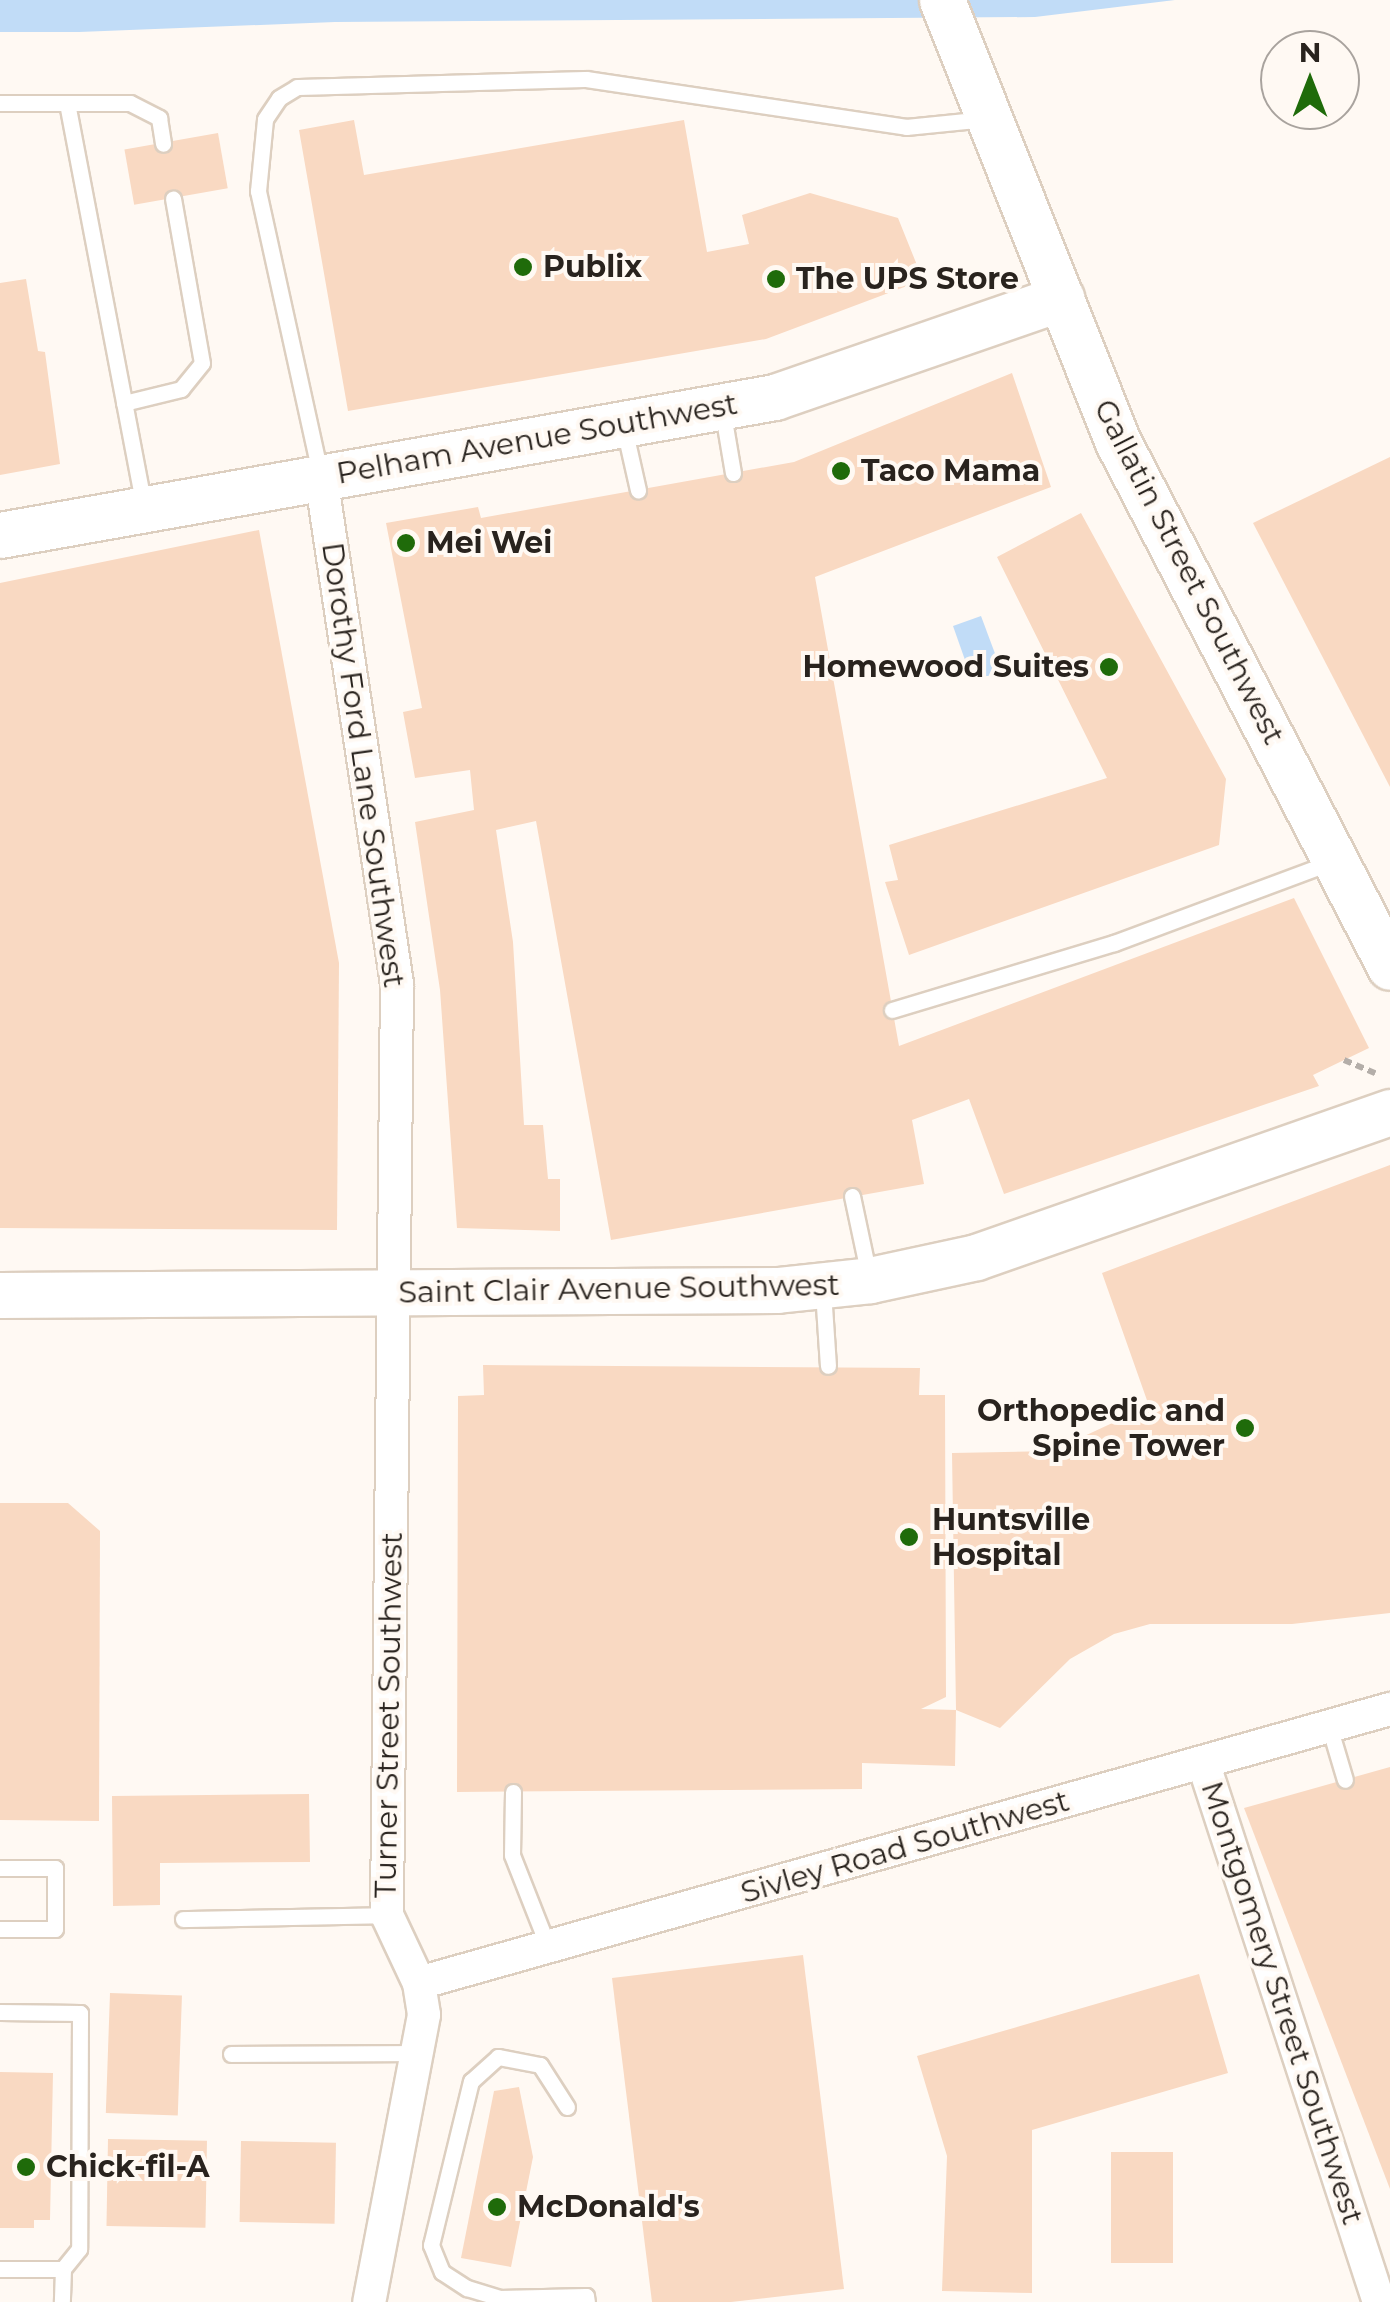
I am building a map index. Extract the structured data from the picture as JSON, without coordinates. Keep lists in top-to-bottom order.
{
  "streets": {
    "street": [
      "Pelham Avenue Southwest",
      "Gallatin Street Southwest",
      "Dorothy Ford Lane Southwest",
      "Saint Clair Avenue Southwest",
      "Turner Street Southwest",
      "Sivley Road Southwest",
      "Montgomery Street Southwest"
    ]
  },
  "crossings": [
    ["Pelham Avenue Southwest", "Gallatin Street Southwest"],
    ["Pelham Avenue Southwest", "Dorothy Ford Lane Southwest"],
    ["Dorothy Ford Lane Southwest", "Saint Clair Avenue Southwest"],
    ["Dorothy Ford Lane Southwest", "Turner Street Southwest"],
    ["Saint Clair Avenue Southwest", "Turner Street Southwest"],
    ["Turner Street Southwest", "Sivley Road Southwest"],
    ["Sivley Road Southwest", "Montgomery Street Southwest"]
  ],
  "places": [
    "Publix",
    "The UPS Store",
    "Taco Mama",
    "Mei Wei",
    "Homewood Suites",
    "Orthopedic and Spine Tower",
    "Huntsville Hospital",
    "Chick-fil-A",
    "McDonald's"
  ],
  "north": "top"
}
